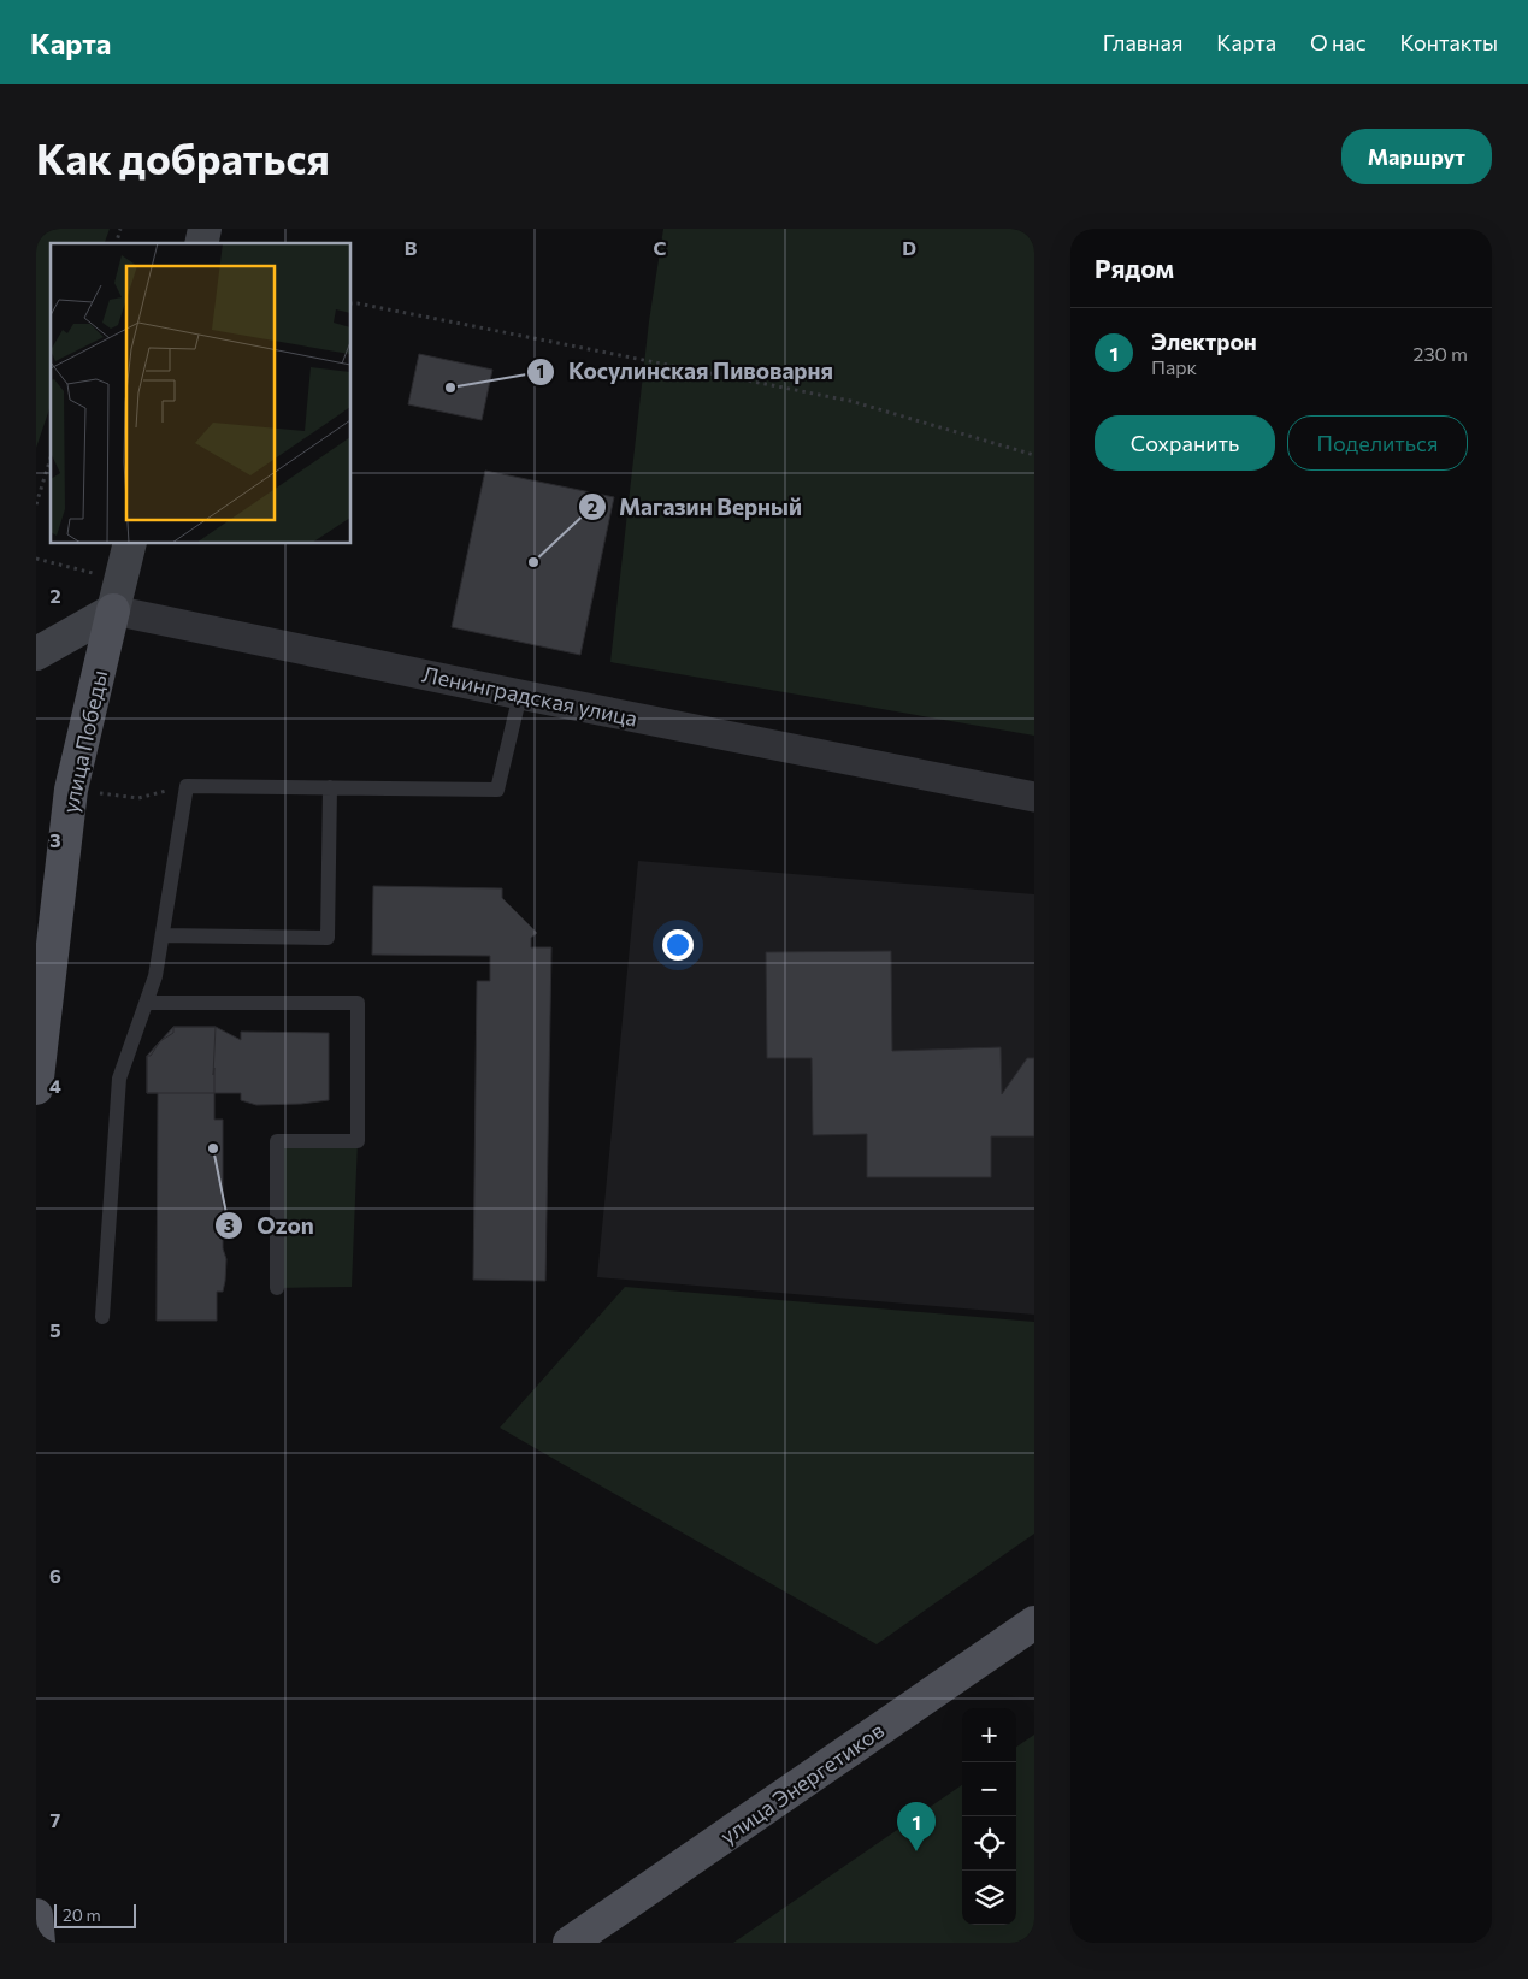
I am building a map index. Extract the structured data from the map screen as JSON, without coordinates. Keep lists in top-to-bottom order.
{
  "streets": {
    "main road": ["улица Победы", "улица Энергетиков"],
    "street": ["Ленинградская улица"]
  },
  "crossings": [
    ["Ленинградская улица", "улица Победы"]
  ],
  "places": ["Косулинская Пивоварня", "Магазин Верный", "Ozon"],
  "scale_bar": "20 m",
  "page": {
    "header": "Карта",
    "nav": [
      "Главная",
      "Карта",
      "О нас",
      "Контакты"
    ],
    "buttons": [
      "Маршрут",
      ["Сохранить", "Поделиться"]
    ],
    "title": "Как добраться",
    "heading": "Рядом",
    "list": [
      {
        "mark": "1",
        "name": "Электрон",
        "note": "Парк",
        "value": "230 m"
      }
    ],
    "map_buttons": ["+", "−"],
    "pins": "1",
    "scale": "20 m"
  },
  "grid": {
    "columns": ["B", "C", "D"],
    "rows": [
      "2",
      "3",
      "4",
      "5",
      "6",
      "7"
    ]
  }
}
